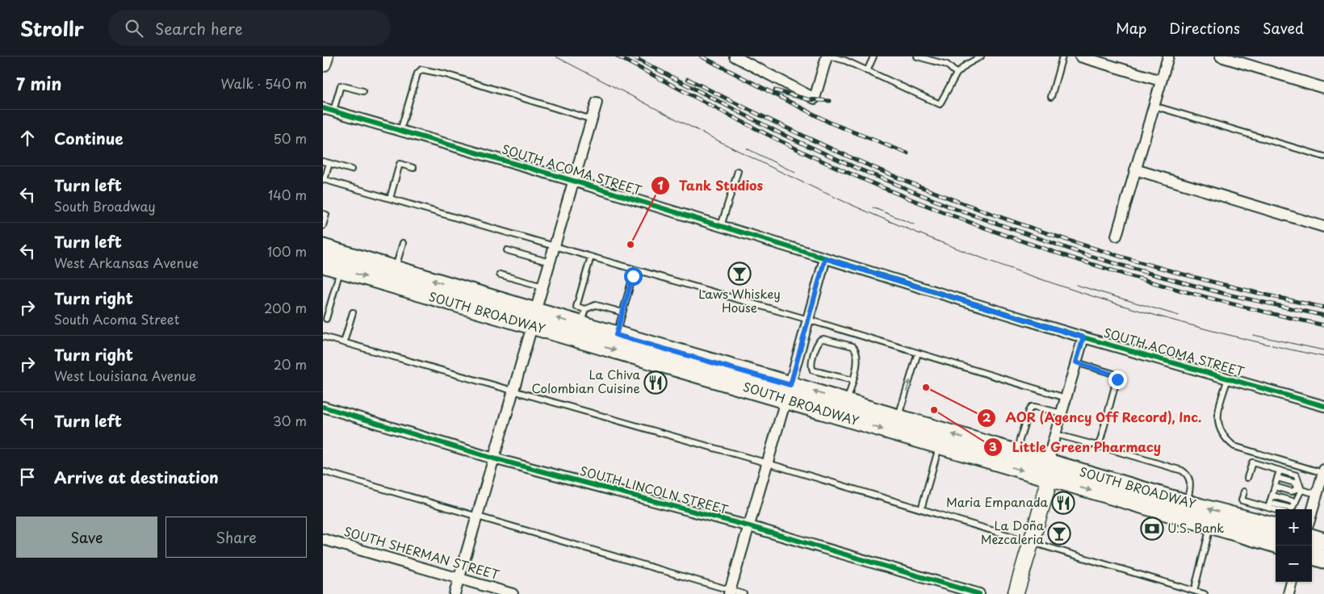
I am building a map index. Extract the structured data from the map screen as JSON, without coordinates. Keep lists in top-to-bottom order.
{
  "streets": {
    "main road": ["SOUTH BROADWAY"],
    "street": ["SOUTH ACOMA STREET", "SOUTH LINCOLN STREET", "SOUTH SHERMAN STREET"]
  },
  "places": {
    "other": ["Tank Studios", "AOR (Agency Off Record), Inc.", "Little Green Pharmacy"],
    "bar": ["Laws Whiskey House", "La Doña Mezcaleria"],
    "restaurant": ["La Chiva Colombian Cuisine", "Maria Empanada"],
    "bank": ["U.S. Bank"]
  },
  "page": {
    "header": "Strollr",
    "search": "Search here",
    "nav": ["Map", "Directions", "Saved"],
    "heading": ["7 min", "Walk · 540 m"],
    "list": [
      ["Continue", "50 m"],
      ["Turn left", "South Broadway", "140 m"],
      ["Turn left", "West Arkansas Avenue", "100 m"],
      ["Turn right", "South Acoma Street", "200 m"],
      ["Turn right", "West Louisiana Avenue", "20 m"],
      ["Turn left", "30 m"],
      "Arrive at destination"
    ],
    "buttons": ["Save", "Share"],
    "map_buttons": ["+", "−"]
  }
}
